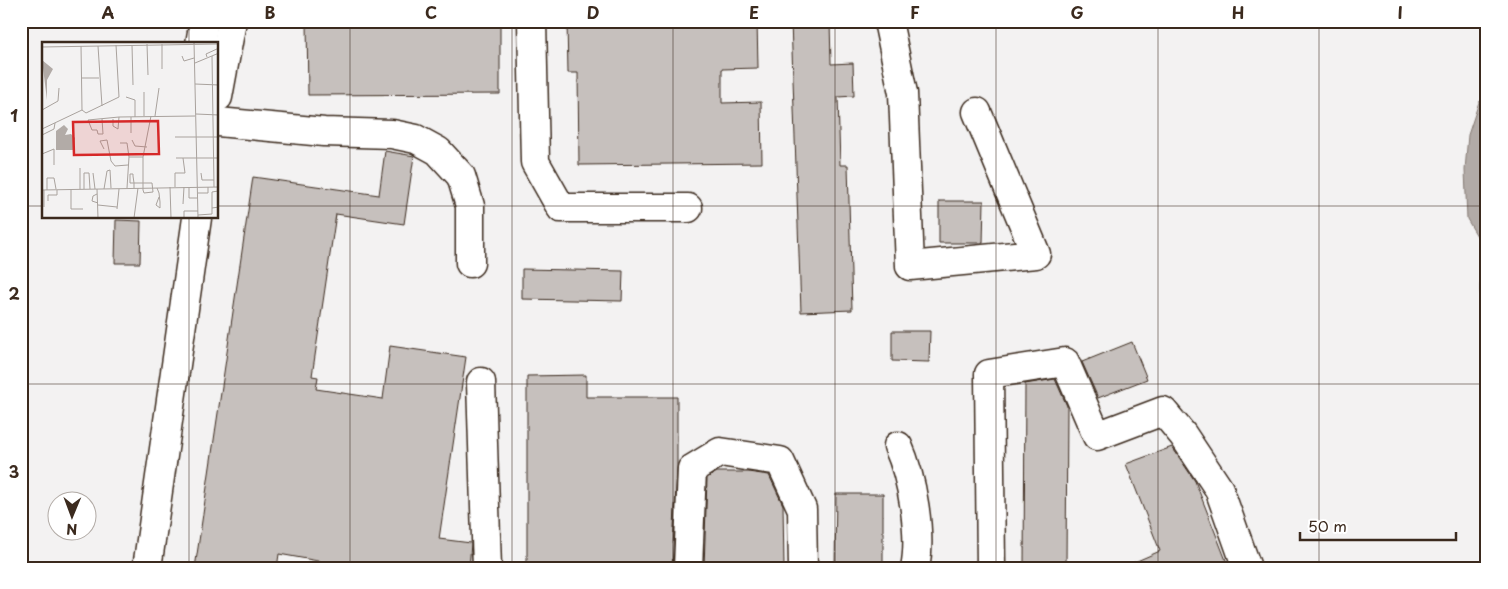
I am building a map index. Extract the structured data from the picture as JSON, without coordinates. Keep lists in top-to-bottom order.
{
  "scale_bar": "50 m",
  "north": "bottom",
  "grid": {
    "columns": [
      "A",
      "B",
      "C",
      "D",
      "E",
      "F",
      "G",
      "H",
      "I"
    ],
    "rows": ["1", "2", "3"]
  }
}
